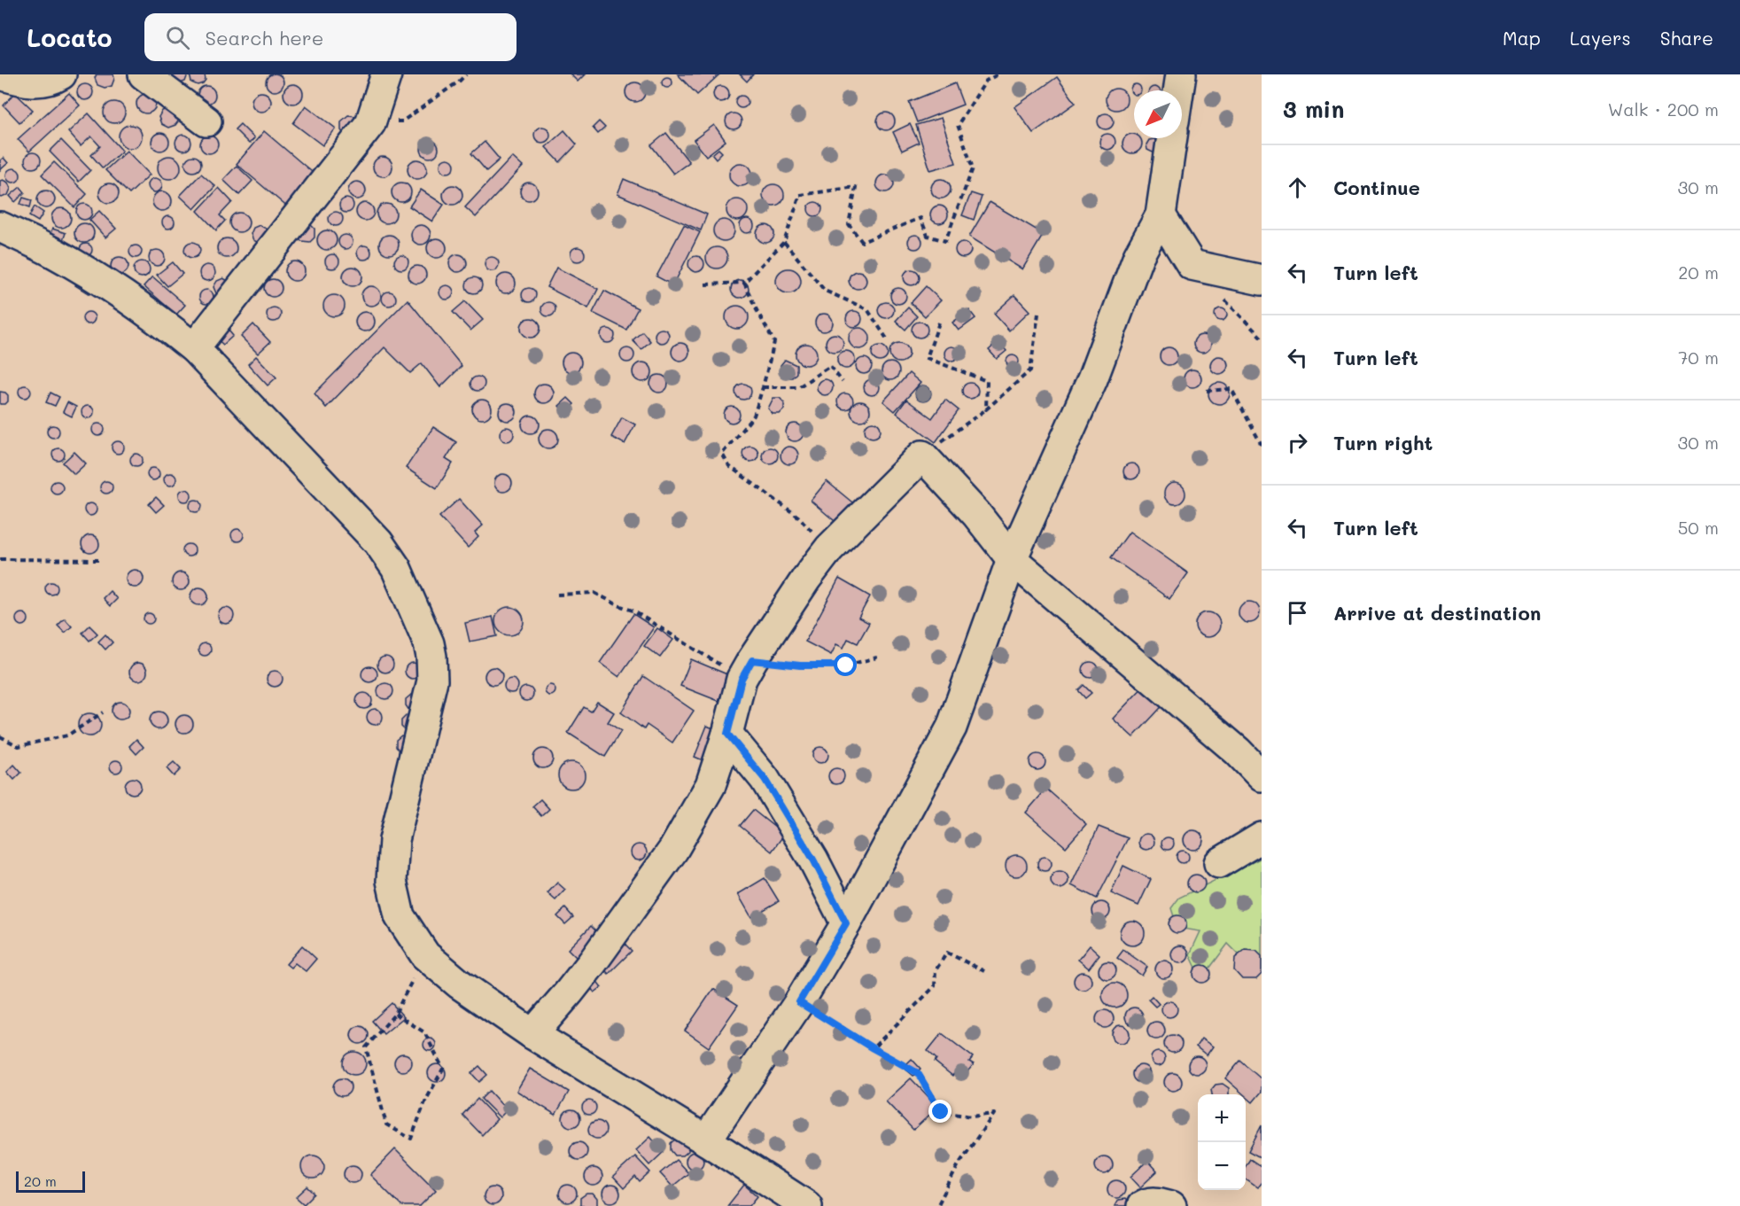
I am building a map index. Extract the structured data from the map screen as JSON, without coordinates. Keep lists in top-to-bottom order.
{
  "scale_bar": "20 m",
  "north": "bottom left",
  "page": {
    "header": "Locato",
    "search": "Search here",
    "nav": ["Map", "Layers", "Share"],
    "heading": ["3 min", "Walk · 200 m"],
    "list": [
      ["Continue", "30 m"],
      ["Turn left", "20 m"],
      ["Turn left", "70 m"],
      ["Turn right", "30 m"],
      ["Turn left", "50 m"],
      "Arrive at destination"
    ],
    "map_buttons": ["+", "−"],
    "scale": "20 m"
  }
}
